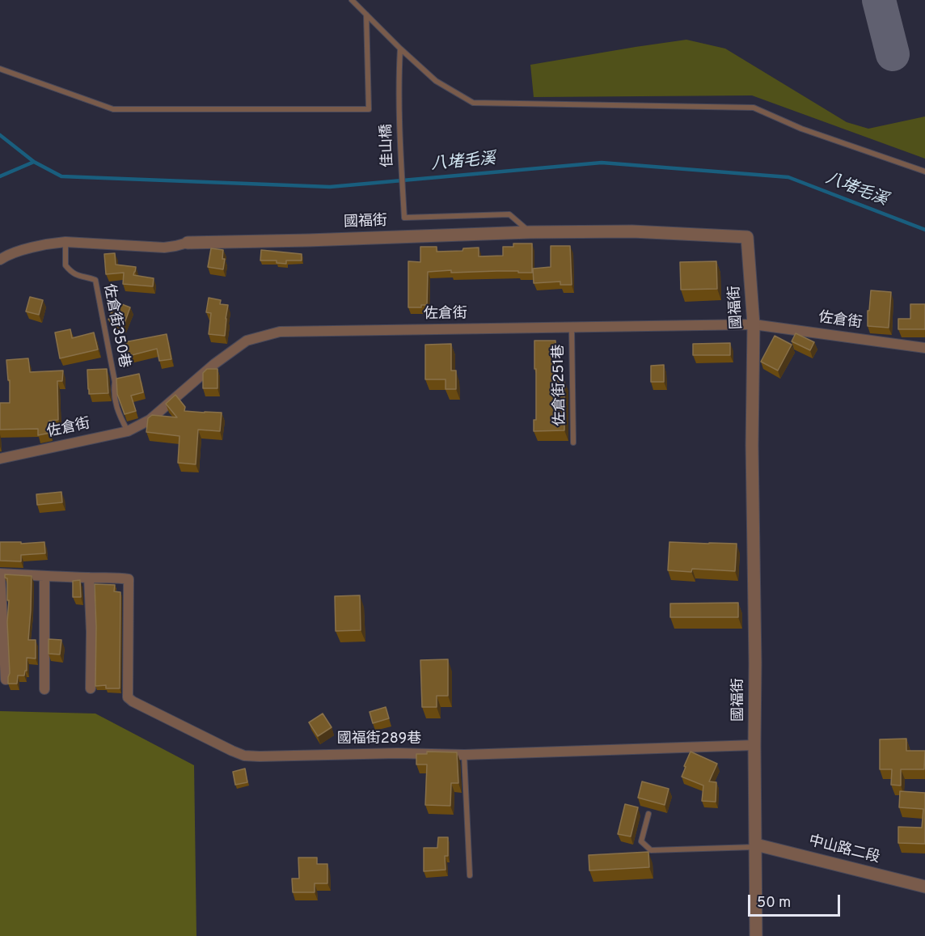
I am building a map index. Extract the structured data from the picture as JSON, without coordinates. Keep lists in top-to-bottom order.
{
  "streets": {
    "street": [
      "國福街",
      "佐倉街",
      "國福街289巷",
      "中山路二段"
    ],
    "lane": ["佳山橋", "佐倉街350巷", "佐倉街251巷"]
  },
  "crossings": [
    ["佳山橋", "國福街"],
    ["國福街", "佐倉街"],
    ["國福街", "國福街289巷"],
    ["國福街", "中山路二段"],
    ["佐倉街", "佐倉街350巷"],
    ["佐倉街", "佐倉街251巷"]
  ],
  "water": ["八堵毛溪"],
  "scale_bar": "50 m"
}
